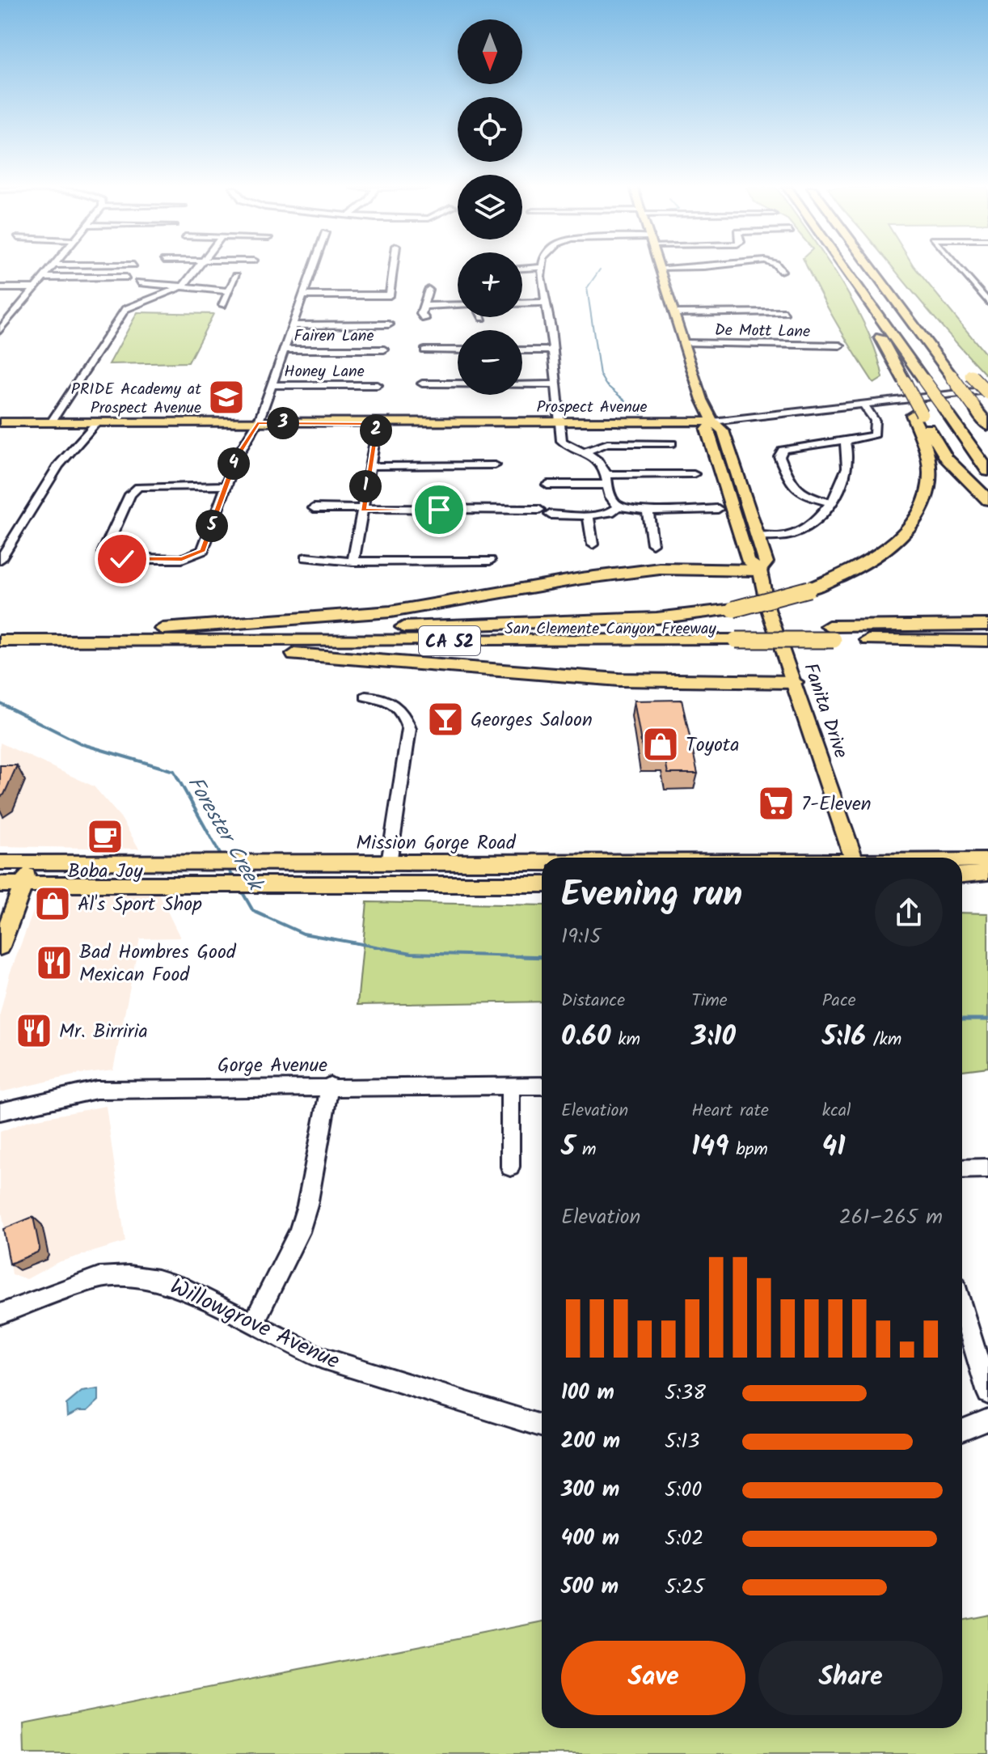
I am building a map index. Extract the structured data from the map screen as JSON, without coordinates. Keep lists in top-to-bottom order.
{
  "streets": {
    "highway": ["San Clemente Canyon Freeway", "CA 52"],
    "main road": ["Prospect Avenue", "Fanita Drive", "Mission Gorge Road"],
    "street": [
      "De Mott Lane",
      "Fairen Lane",
      "Honey Lane",
      "Gorge Avenue",
      "Willowgrove Avenue"
    ]
  },
  "crossings": [
    ["De Mott Lane", "Fanita Drive"],
    ["Prospect Avenue", "Fanita Drive"]
  ],
  "water": ["Forester Creek"],
  "places": {
    "school or university": ["PRIDE Academy at Prospect Avenue"],
    "bar": ["Georges Saloon"],
    "shop": ["Toyota", "Al's Sport Shop"],
    "supermarket": ["7-Eleven"],
    "cafe": ["Boba Joy"],
    "restaurant": ["Bad Hombres Good Mexican Food", "Mr. Birriria"]
  },
  "north": "bottom",
  "page": {
    "map_buttons": ["+", "−"],
    "pins": [
      "3",
      "2",
      "4",
      "1",
      "5"
    ],
    "heading": ["Evening run", "19:15"],
    "stats": [
      ["Distance", "0.60 km"],
      ["Time", "3:10"],
      ["Pace", "5:16 /km"],
      ["Elevation", "5 m"],
      ["Heart rate", "149 bpm"],
      ["kcal", "41"]
    ],
    "chart": ["Elevation", "261–265 m"],
    "list": [
      {
        "name": "100 m",
        "note": "5:38"
      },
      {
        "name": "200 m",
        "note": "5:13"
      },
      {
        "name": "300 m",
        "note": "5:00"
      },
      {
        "name": "400 m",
        "note": "5:02"
      },
      {
        "name": "500 m",
        "note": "5:25"
      }
    ],
    "buttons": ["Save", "Share"]
  }
}
